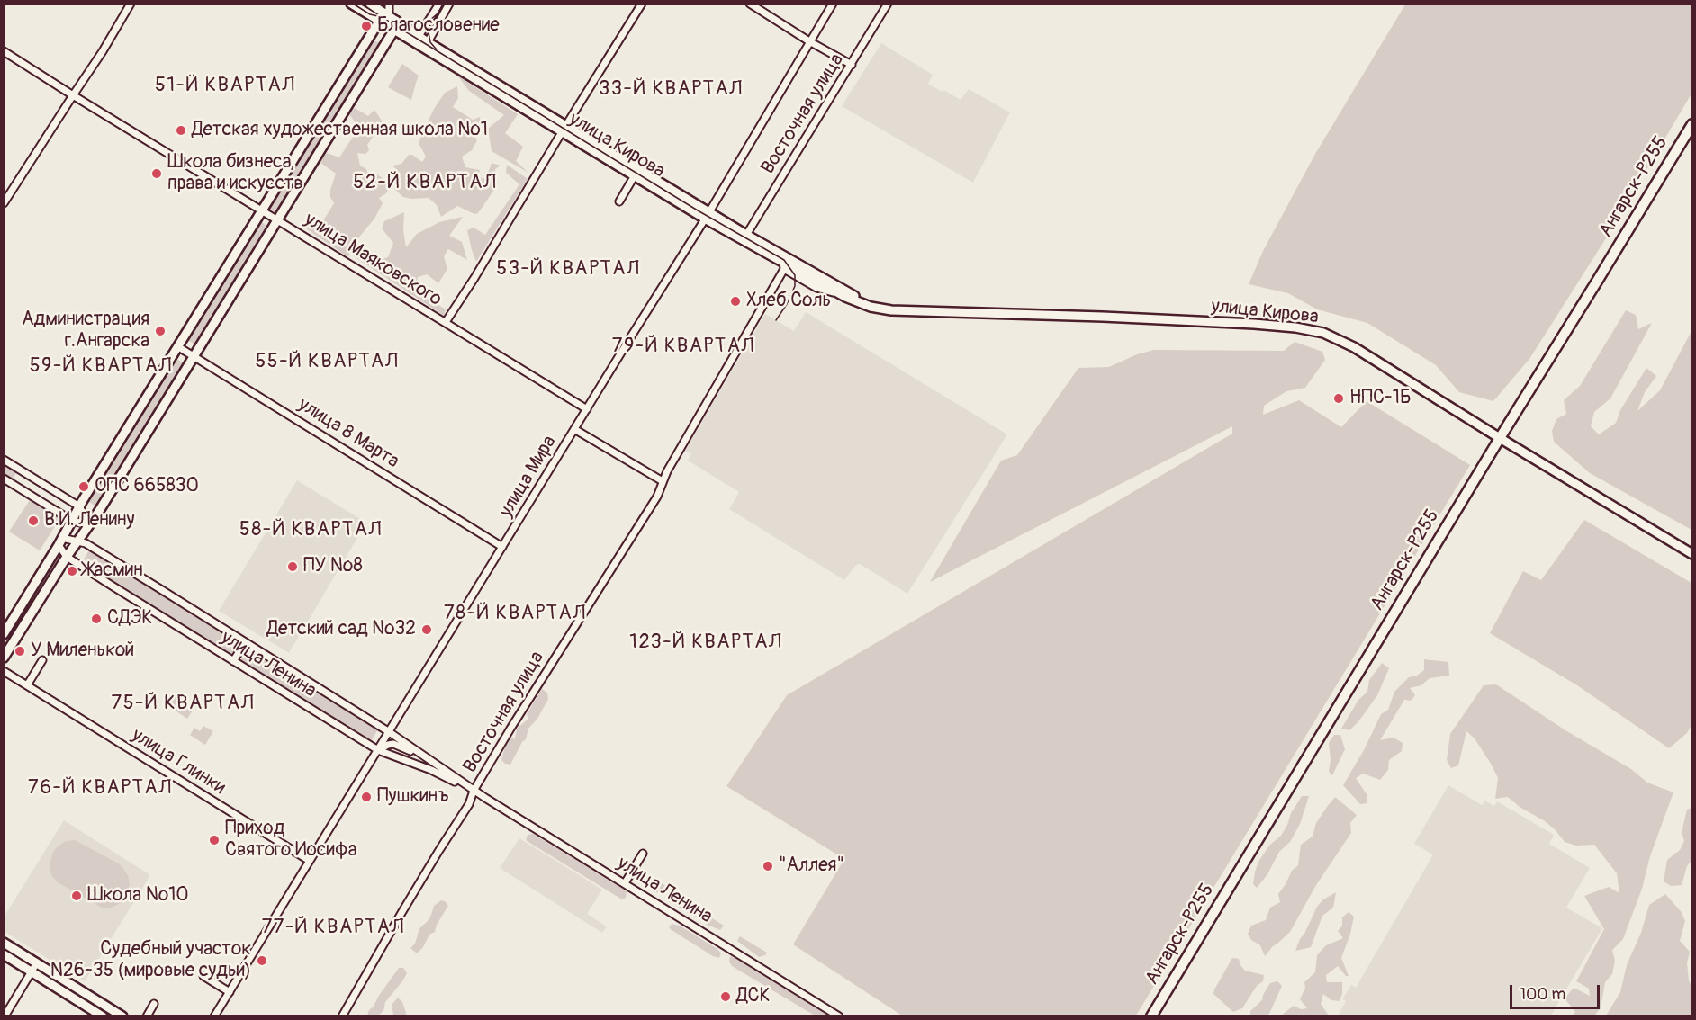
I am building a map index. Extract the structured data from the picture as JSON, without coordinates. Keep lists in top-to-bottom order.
{
  "streets": {
    "main road": ["Ангарск-Р255"],
    "street": [
      "Восточная улица",
      "улица Кирова",
      "улица Маяковского",
      "улица 8 Марта",
      "улица Мира",
      "улица Ленина",
      "улица Глинки"
    ]
  },
  "crossings": [
    ["Восточная улица", "улица Кирова"],
    ["Восточная улица", "улица Ленина"],
    ["улица Кирова", "Ангарск-Р255"],
    ["улица Кирова", "улица Мира"],
    ["улица Маяковского", "улица Мира"],
    ["улица 8 Марта", "улица Мира"],
    ["улица Мира", "улица Ленина"],
    ["улица Мира", "улица Глинки"]
  ],
  "districts": [
    "51-Й КВАРТАЛ",
    "33-Й КВАРТАЛ",
    "52-Й КВАРТАЛ",
    "53-Й КВАРТАЛ",
    "79-Й КВАРТАЛ",
    "55-Й КВАРТАЛ",
    "59-Й КВАРТАЛ",
    "58-Й КВАРТАЛ",
    "78-Й КВАРТАЛ",
    "123-Й КВАРТАЛ",
    "75-Й КВАРТАЛ",
    "76-Й КВАРТАЛ",
    "77-Й КВАРТАЛ"
  ],
  "places": [
    "Благословение",
    "Детская художественная школа №1",
    "Школа бизнеса, права и искусств",
    "Хлеб Соль",
    "Администрация г.Ангарска",
    "НПС-1Б",
    "ОПС 665830",
    "В.И. Ленину",
    "ПУ №8",
    "Жасмин",
    "СДЭК",
    "Детский сад №32",
    "У Миленькой",
    "Пушкинъ",
    "Приход Святого Иосифа",
    "\"Аллея\"",
    "Школа №10",
    "Судебный участок N26-35 (мировые судьи)",
    "ДСК"
  ],
  "scale_bar": "100 m"
}
